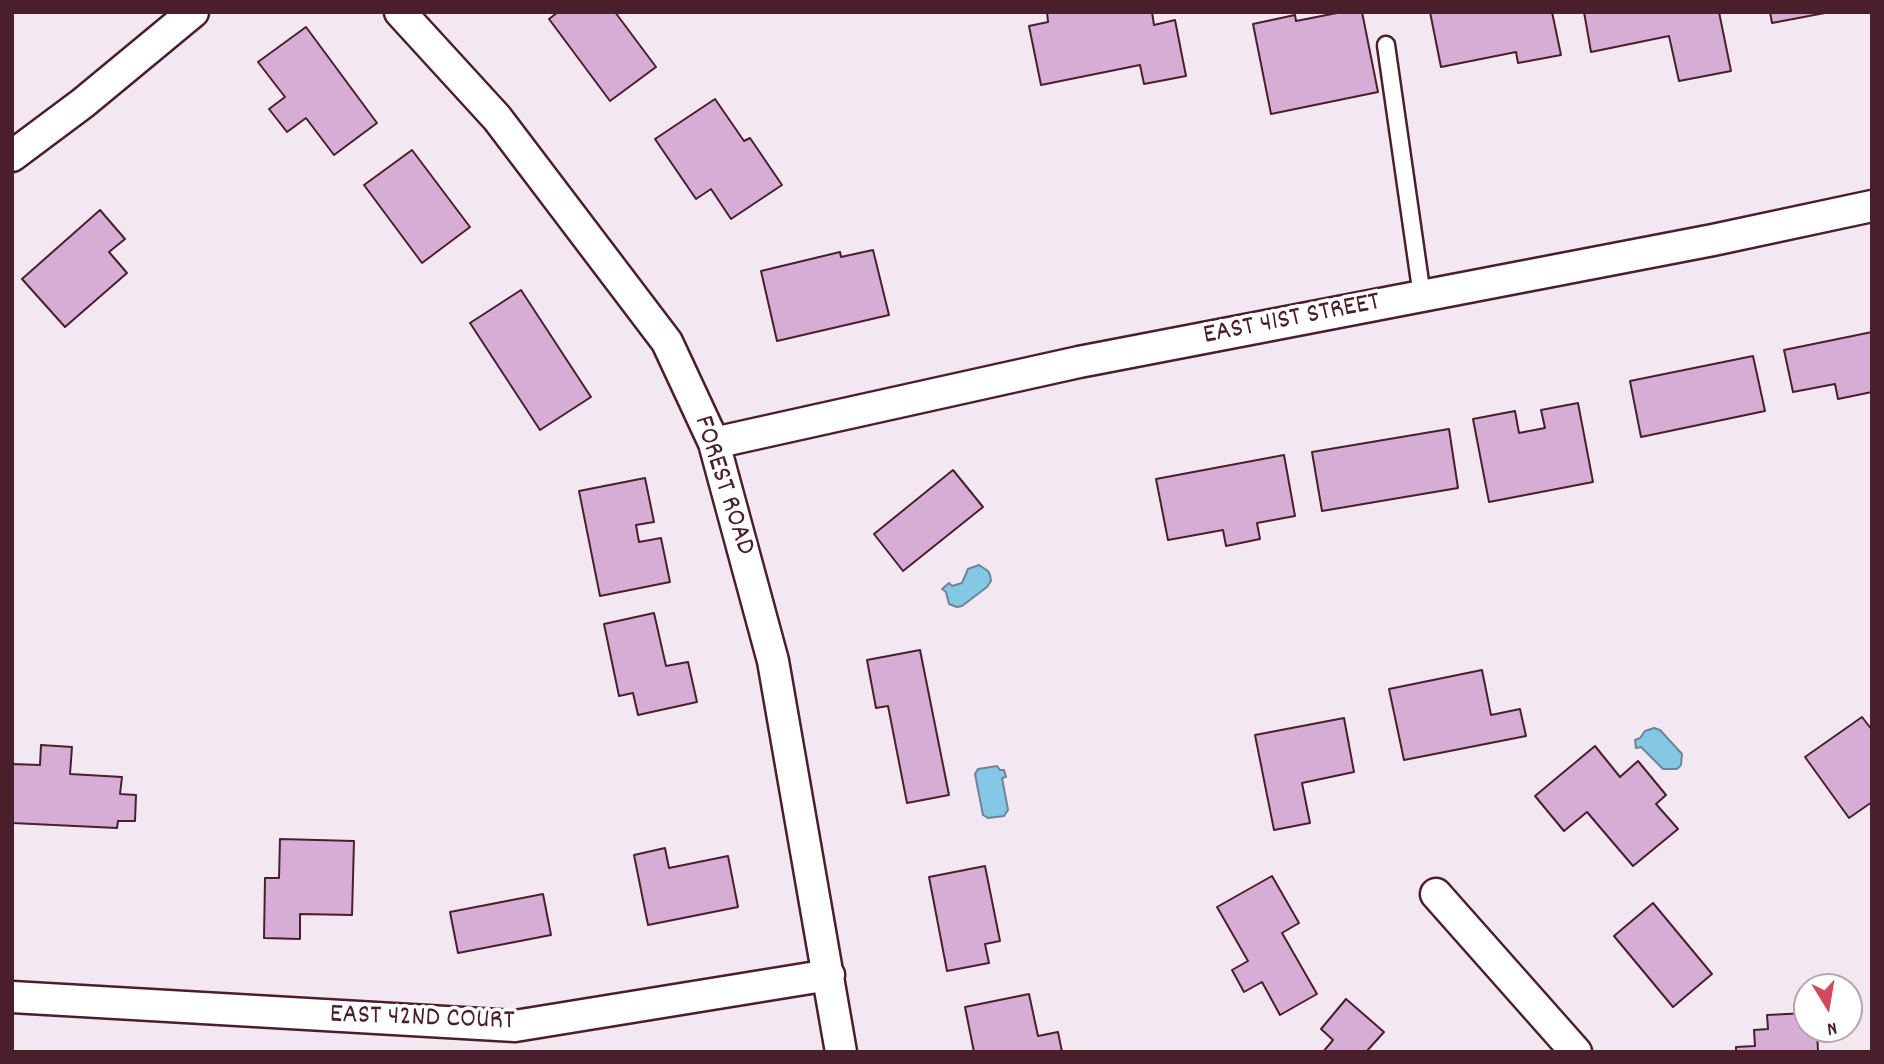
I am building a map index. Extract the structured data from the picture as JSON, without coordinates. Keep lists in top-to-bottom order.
{
  "streets": {
    "street": ["EAST 41ST STREET", "FOREST ROAD", "EAST 42ND COURT"]
  },
  "crossings": [
    ["EAST 41ST STREET", "FOREST ROAD"],
    ["FOREST ROAD", "EAST 42ND COURT"]
  ],
  "north": "bottom"
}
